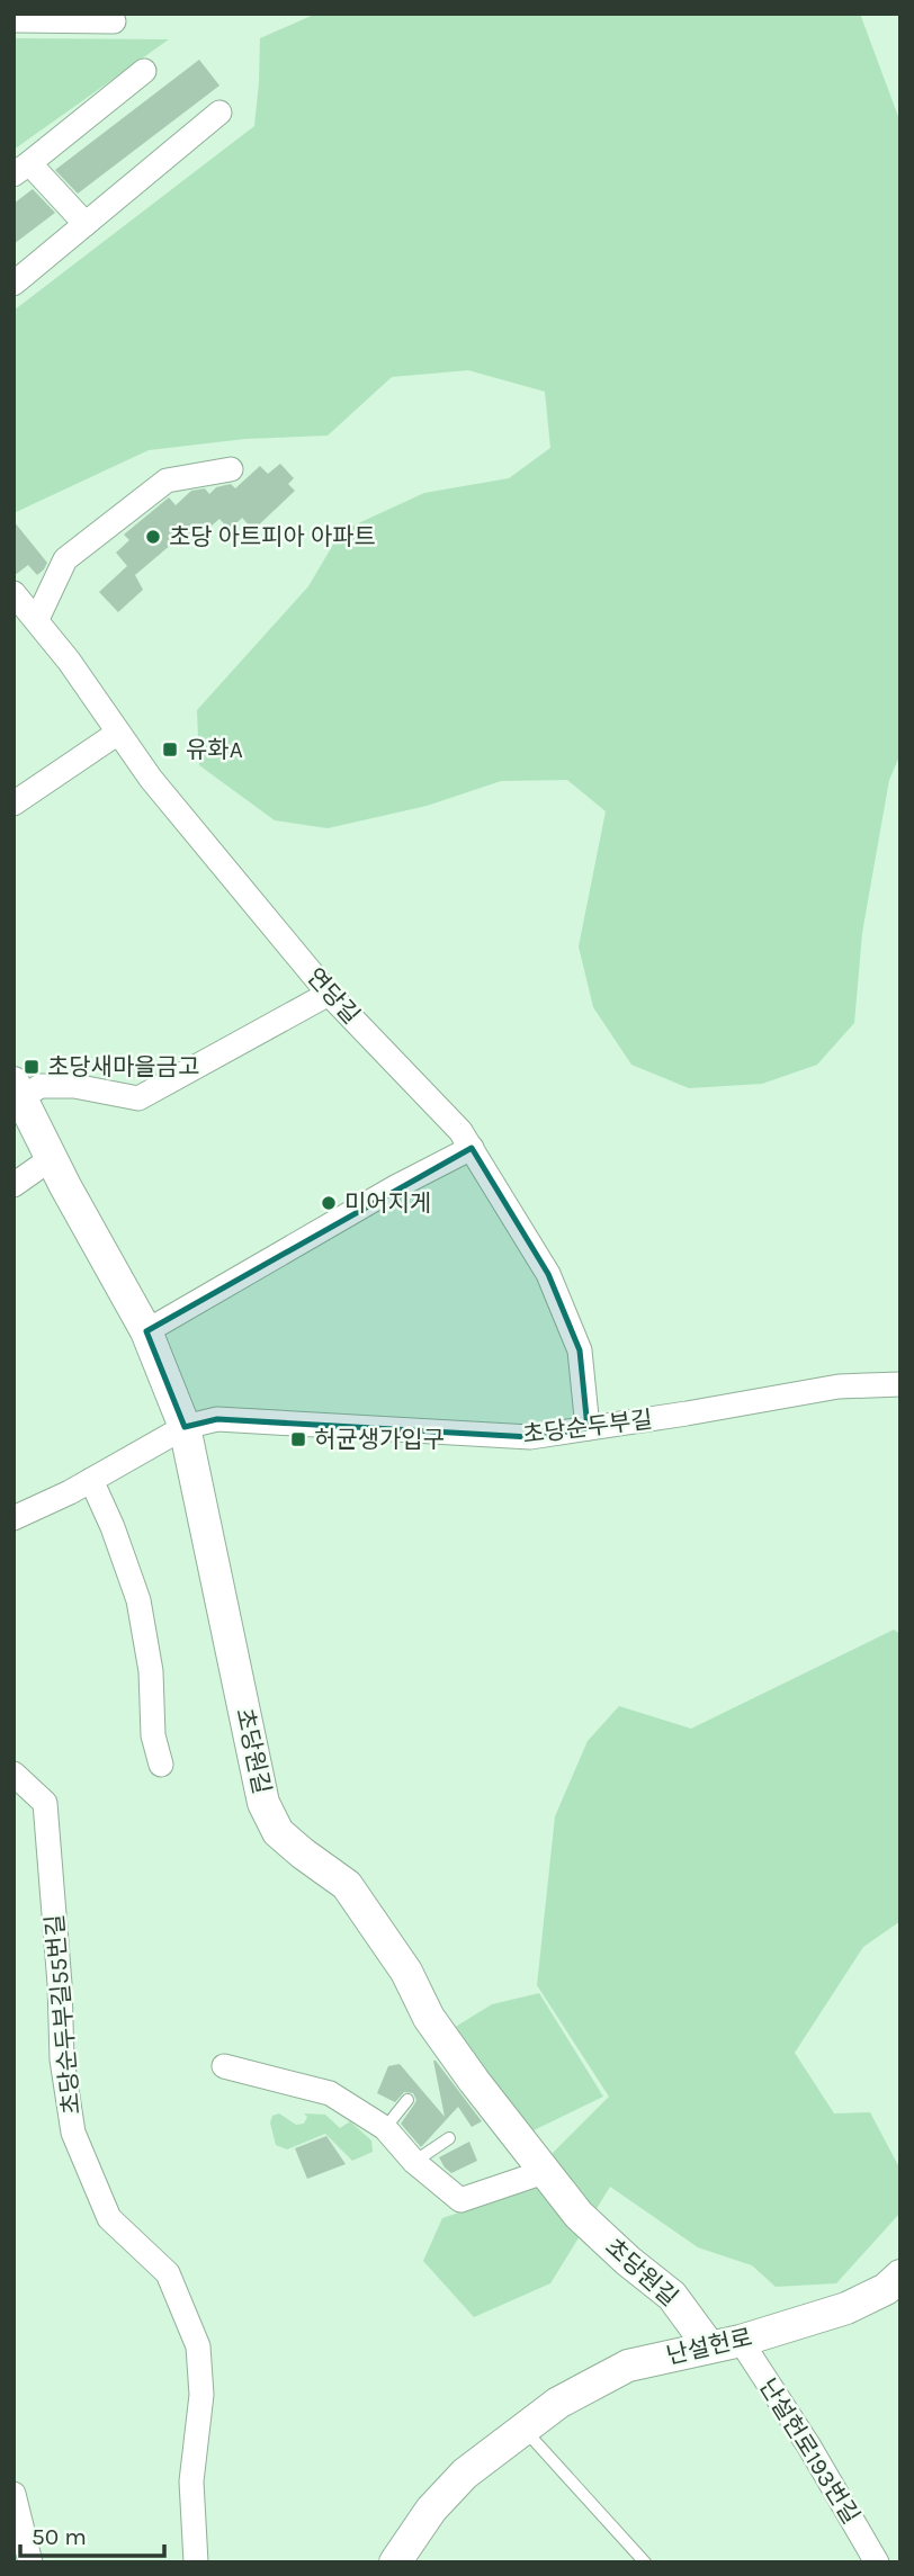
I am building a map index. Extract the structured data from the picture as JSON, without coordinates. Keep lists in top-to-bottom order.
{
  "streets": {
    "street": [
      "연당길",
      "초당순두부길",
      "초당원길",
      "초당순두부길55번길",
      "난설헌로",
      "난설헌로193번길"
    ]
  },
  "crossings": [
    ["연당길", "초당순두부길"],
    ["초당순두부길", "초당원길"],
    ["초당원길", "난설헌로"],
    ["난설헌로", "난설헌로193번길"]
  ],
  "places": {
    "other": ["초당 아트피아 아파트", "미어지게"],
    "transit": ["유화A", "초당새마을금고", "허균생가입구"]
  },
  "scale_bar": "50 m"
}
